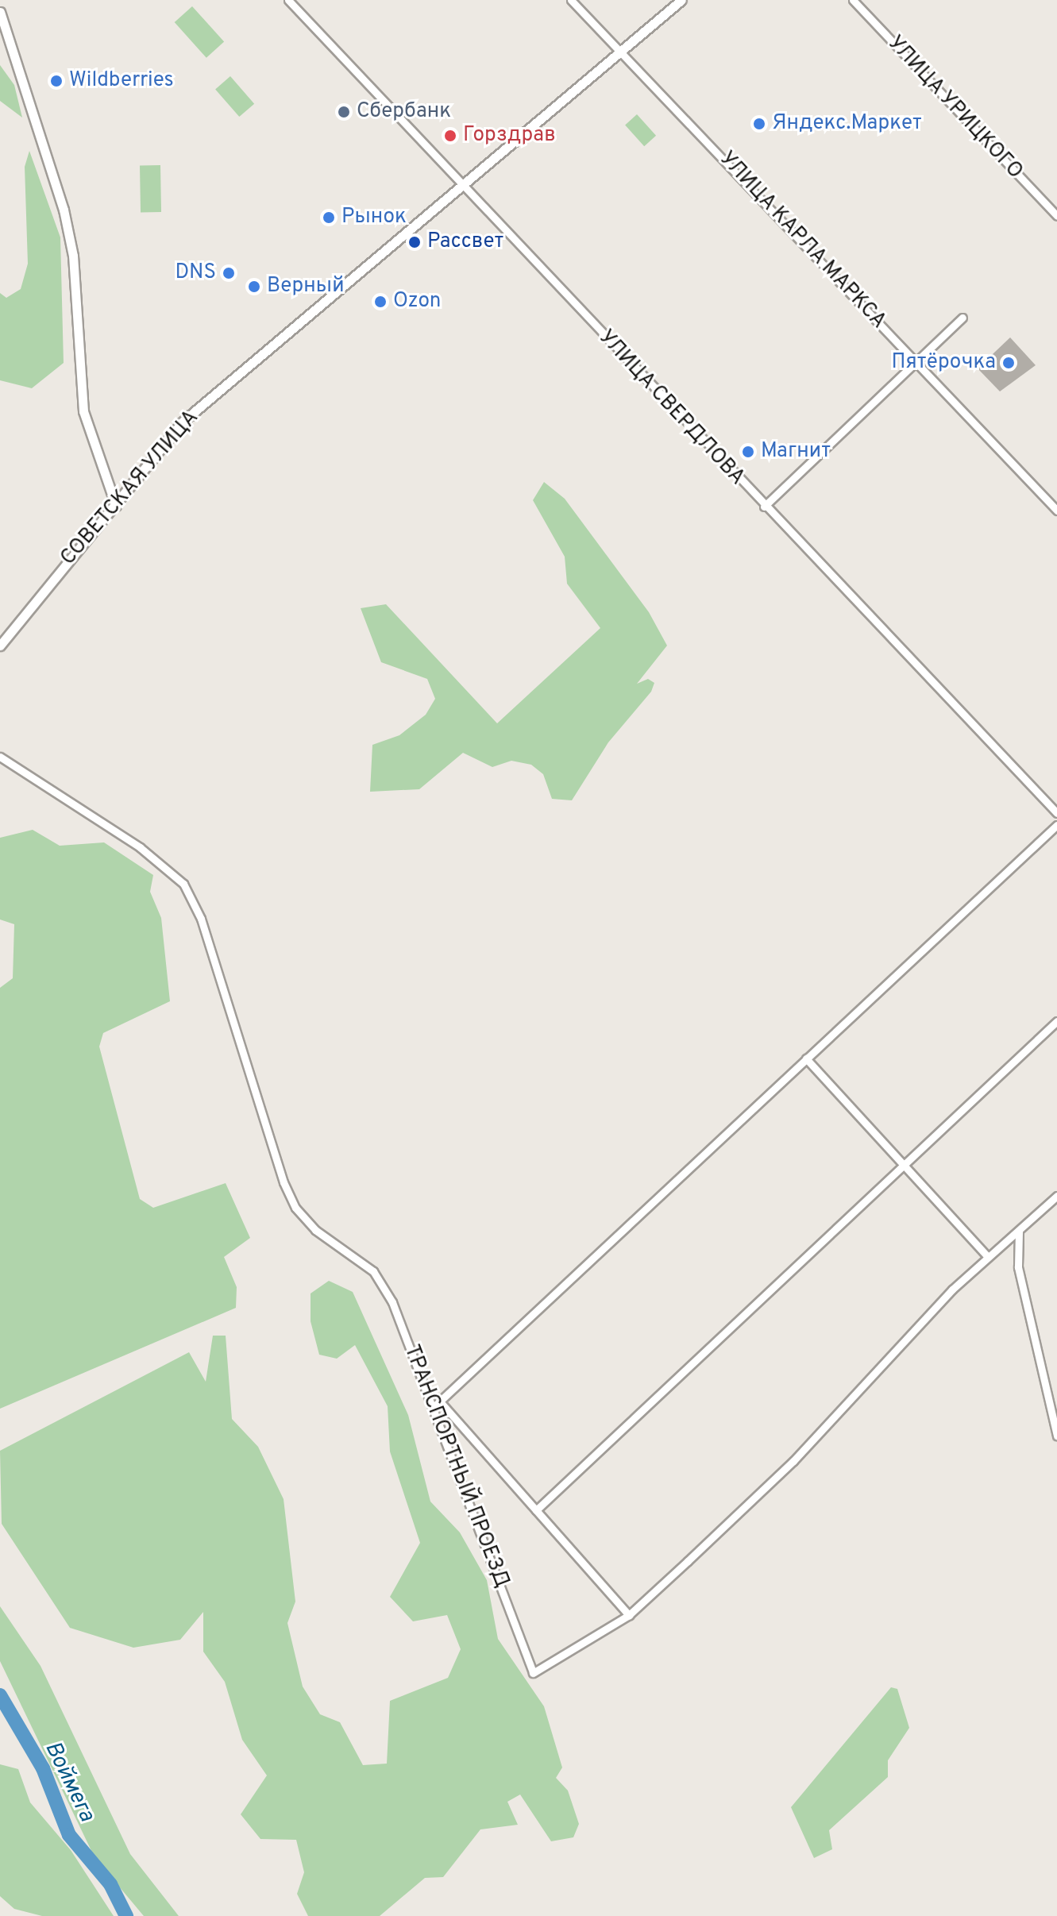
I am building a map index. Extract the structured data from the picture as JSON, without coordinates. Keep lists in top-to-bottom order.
{
  "streets": {
    "street": [
      "УЛИЦА УРИЦКОГО",
      "УЛИЦА КАРЛА МАРКСА",
      "УЛИЦА СВЕРДЛОВА",
      "СОВЕТСКАЯ УЛИЦА",
      "ТРАНСПОРТНЫЙ ПРОЕЗД"
    ]
  },
  "crossings": [
    ["УЛИЦА КАРЛА МАРКСА", "СОВЕТСКАЯ УЛИЦА"],
    ["УЛИЦА СВЕРДЛОВА", "СОВЕТСКАЯ УЛИЦА"]
  ],
  "water": ["Воймега"],
  "places": [
    "Wildberries",
    "Сбербанк",
    "Яндекс.Маркет",
    "Горздрав",
    "Рынок",
    "Рассвет",
    "DNS",
    "Верный",
    "Ozon",
    "Пятёрочка",
    "Магнит"
  ]
}
